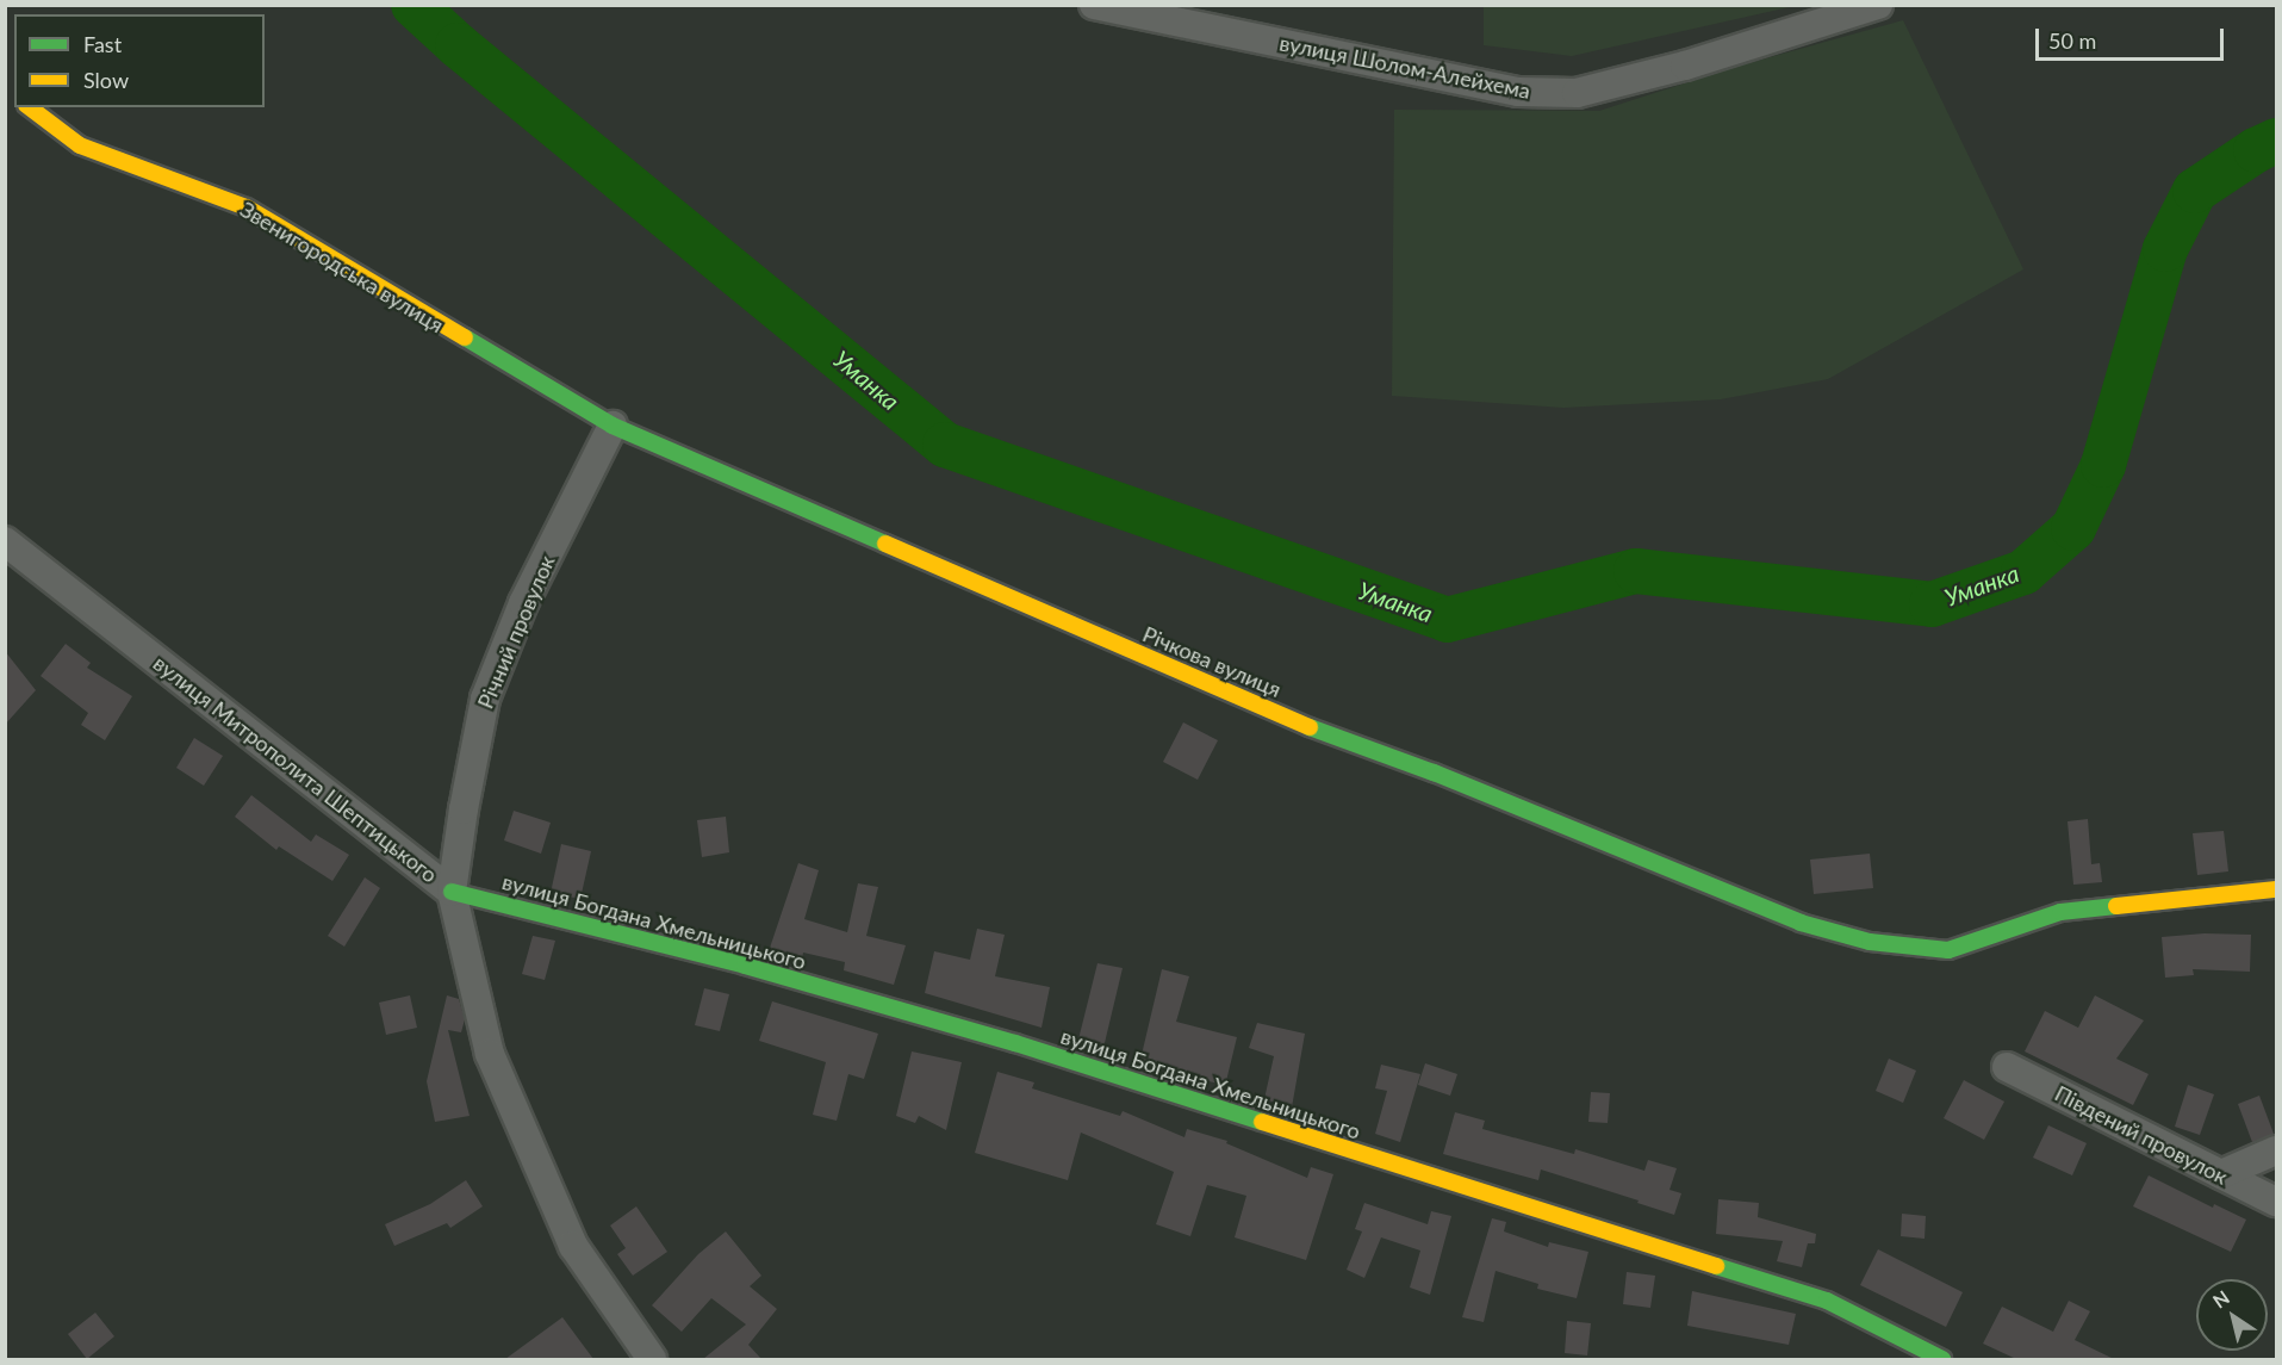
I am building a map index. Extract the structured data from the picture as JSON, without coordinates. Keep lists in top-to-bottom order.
{
  "streets": {
    "street": [
      "вулиця Шолом-Алейхема",
      "Звенигородська вулиця",
      "Річний провулок",
      "Річкова вулиця",
      "вулиця Митрополита Шептицького",
      "вулиця Богдана Хмельницького",
      "Південий провулок"
    ]
  },
  "crossings": [
    ["Звенигородська вулиця", "Річний провулок"],
    ["Звенигородська вулиця", "Річкова вулиця"],
    ["Річний провулок", "Річкова вулиця"],
    ["Річний провулок", "вулиця Митрополита Шептицького"],
    ["Річний провулок", "вулиця Богдана Хмельницького"],
    ["вулиця Митрополита Шептицького", "вулиця Богдана Хмельницького"]
  ],
  "water": ["Уманка"],
  "legend": ["Fast", "Slow"],
  "scale_bar": "50 m",
  "north": "top left"
}
